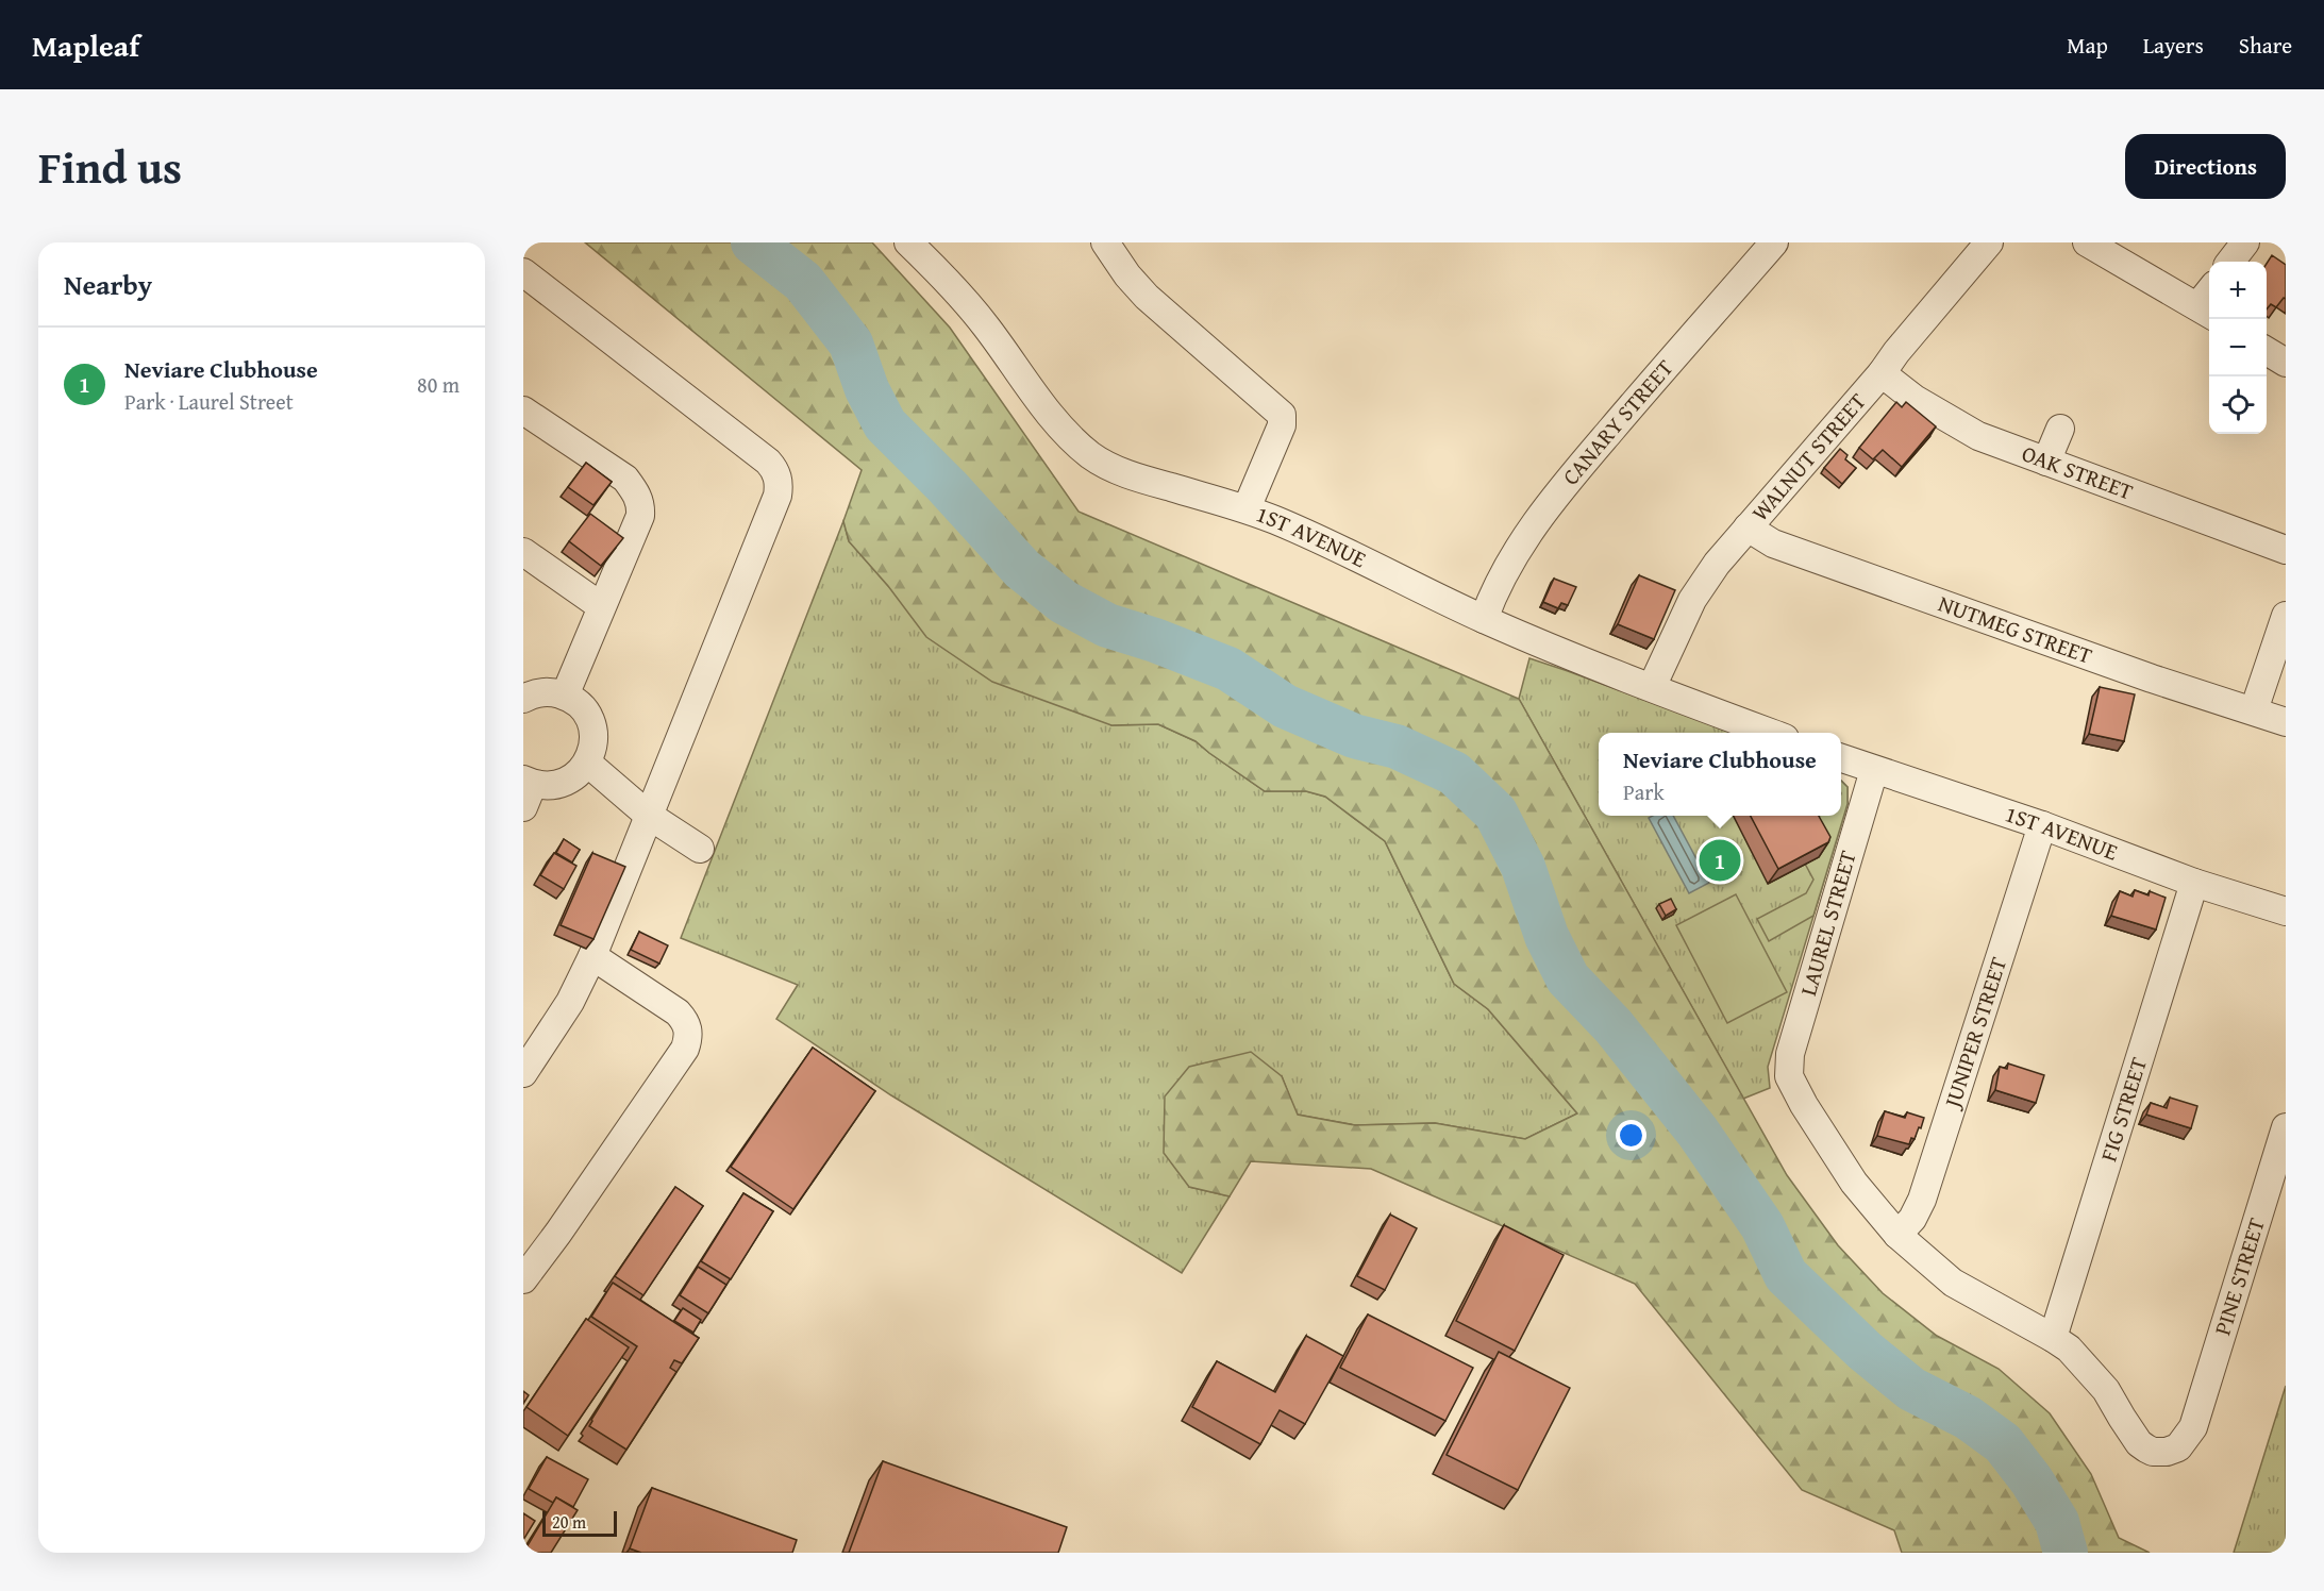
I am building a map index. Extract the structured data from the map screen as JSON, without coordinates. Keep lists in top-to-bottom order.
{
  "streets": {
    "street": [
      "CANARY STREET",
      "WALNUT STREET",
      "OAK STREET",
      "1ST AVENUE",
      "NUTMEG STREET",
      "LAUREL STREET",
      "JUNIPER STREET",
      "FIG STREET",
      "PINE STREET"
    ]
  },
  "crossings": [
    ["CANARY STREET", "1ST AVENUE"],
    ["WALNUT STREET", "OAK STREET"],
    ["WALNUT STREET", "1ST AVENUE"],
    ["WALNUT STREET", "NUTMEG STREET"],
    ["1ST AVENUE", "LAUREL STREET"],
    ["1ST AVENUE", "JUNIPER STREET"],
    ["1ST AVENUE", "FIG STREET"],
    ["LAUREL STREET", "JUNIPER STREET"],
    ["FIG STREET", "PINE STREET"]
  ],
  "scale_bar": "20 m",
  "page": {
    "header": "Mapleaf",
    "nav": ["Map", "Layers", "Share"],
    "title": "Find us",
    "buttons": "Directions",
    "heading": "Nearby",
    "map_buttons": ["+", "−"],
    "list": [
      {
        "mark": "1",
        "name": "Neviare Clubhouse",
        "note": "Park · Laurel Street",
        "value": "80 m"
      }
    ],
    "popup": ["Neviare Clubhouse", "Park"],
    "pins": "1",
    "scale": "20 m"
  }
}
